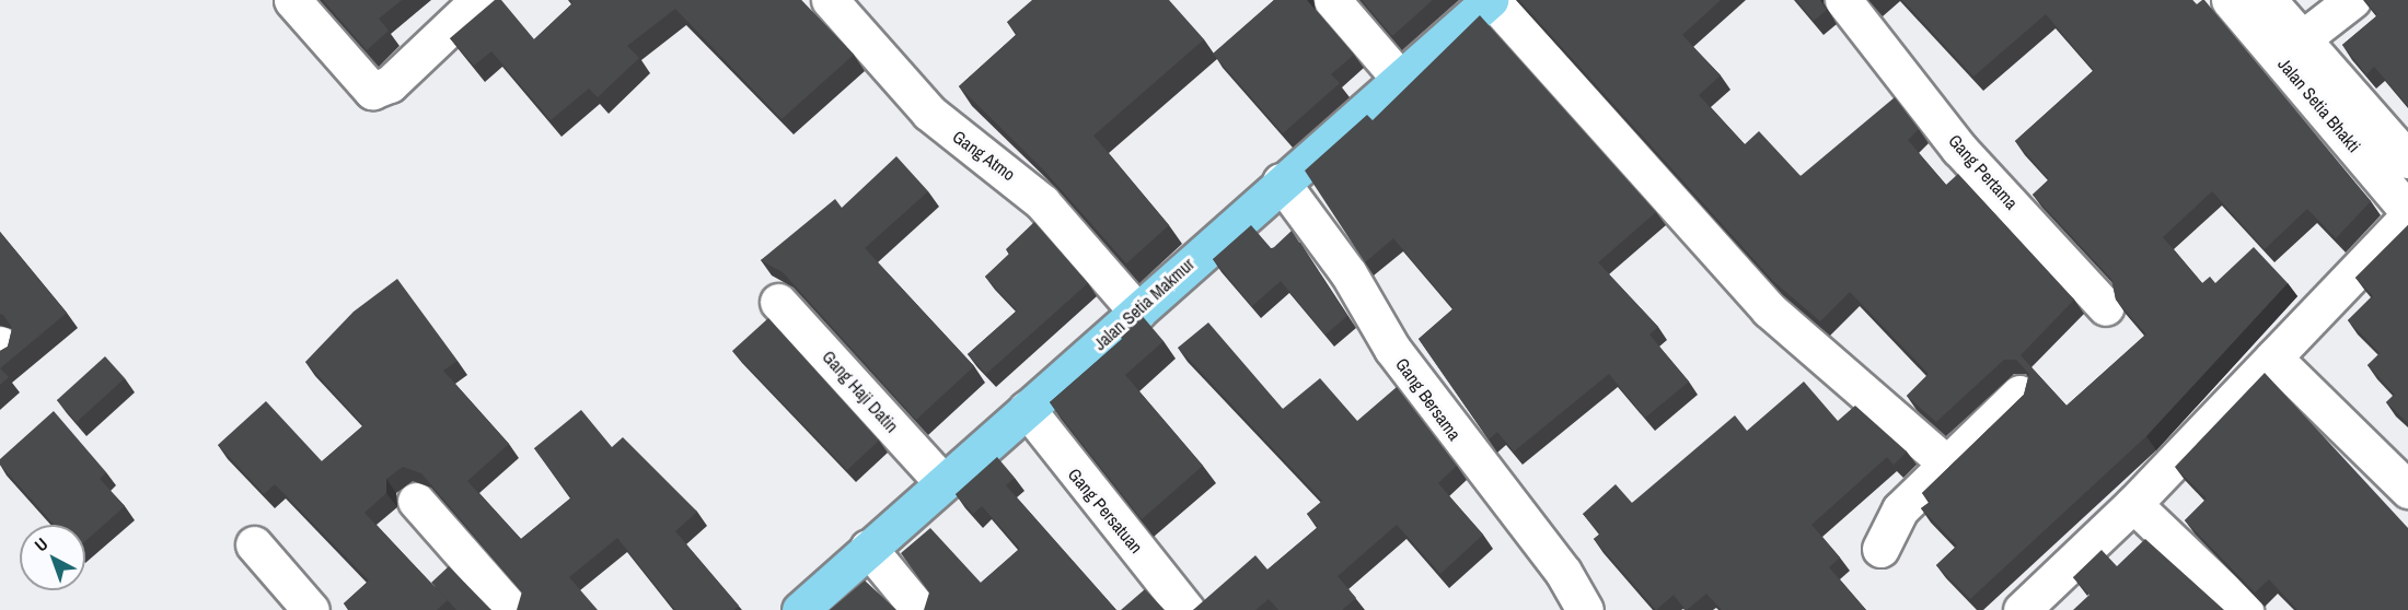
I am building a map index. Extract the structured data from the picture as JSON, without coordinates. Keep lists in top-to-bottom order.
{
  "streets": {
    "main road": ["Jalan Setia Makmur"],
    "street": [
      "Jalan Setia Bhakti",
      "Gang Atmo",
      "Gang Pertama",
      "Gang Haji Datin",
      "Gang Bersama",
      "Gang Persatuan"
    ]
  },
  "crossings": [
    ["Gang Atmo", "Jalan Setia Makmur"],
    ["Jalan Setia Makmur", "Gang Haji Datin"],
    ["Jalan Setia Makmur", "Gang Bersama"],
    ["Jalan Setia Makmur", "Gang Persatuan"]
  ],
  "north": "top left"
}
